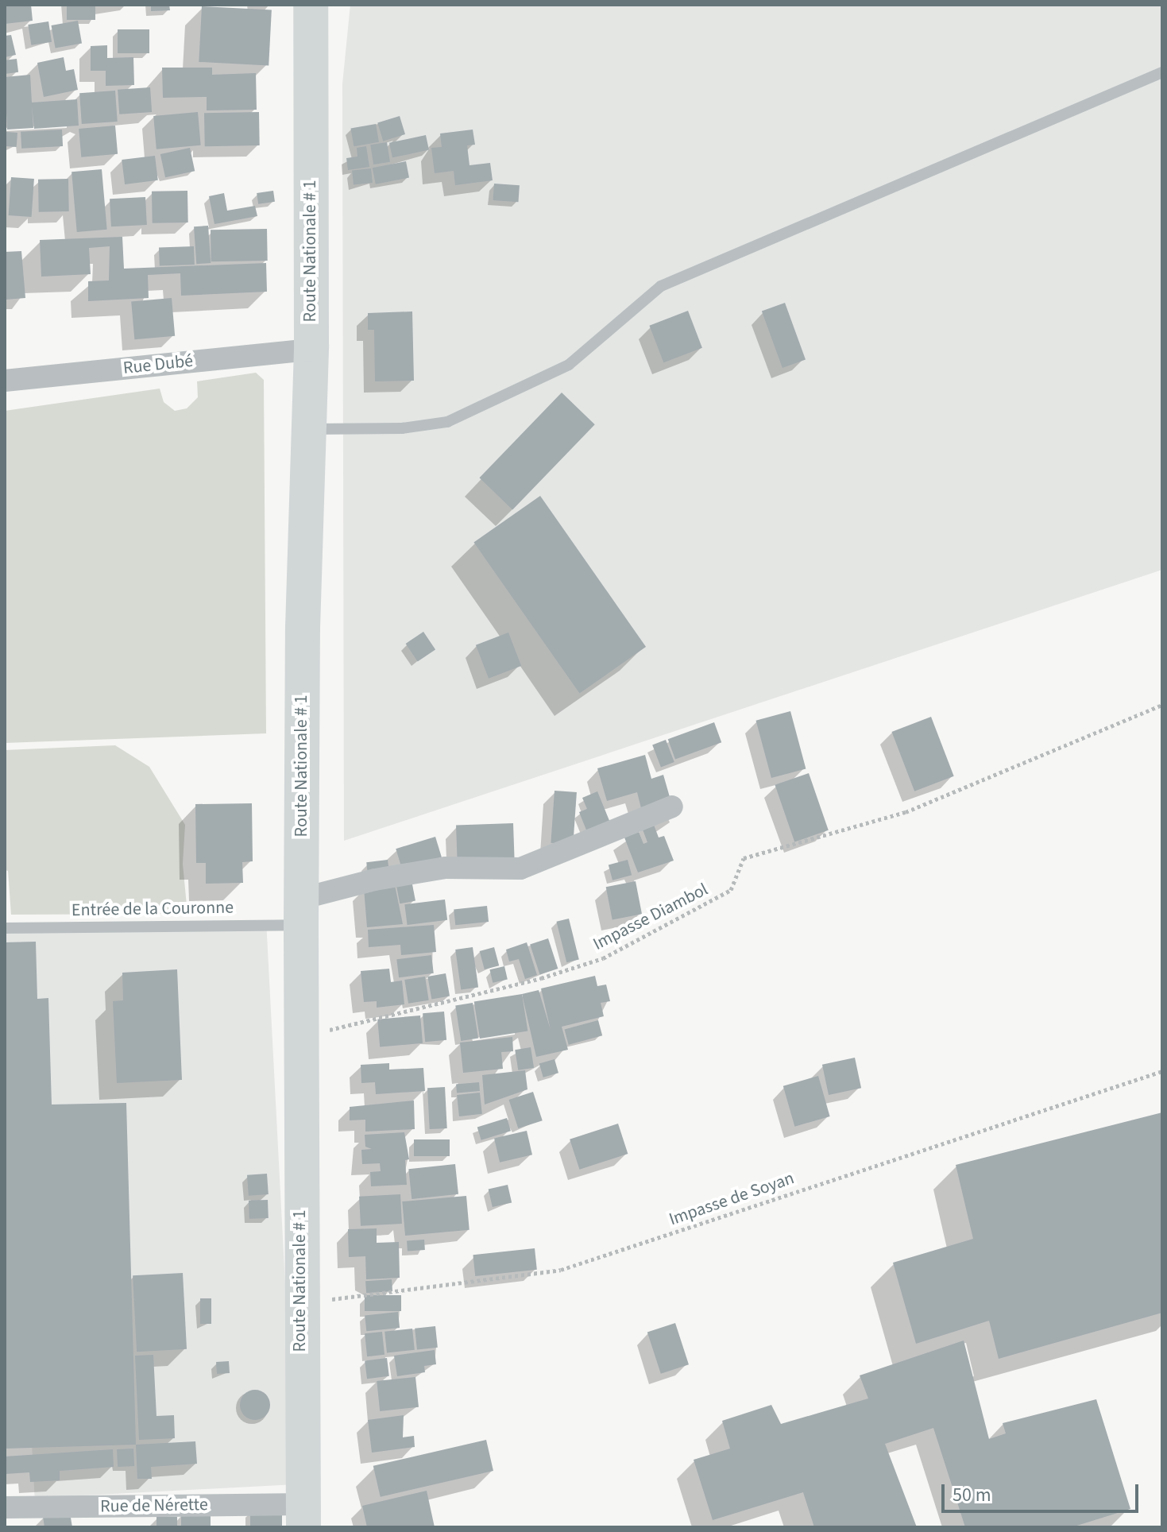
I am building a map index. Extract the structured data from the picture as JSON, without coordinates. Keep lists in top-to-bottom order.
{
  "streets": {
    "main road": ["Route Nationale # 1"],
    "street": ["Rue Dubé", "Rue de Nérette"],
    "lane": ["Entrée de la Couronne"],
    "path": ["Impasse Diambol", "Impasse de Soyan"]
  },
  "crossings": [
    ["Route Nationale # 1", "Rue Dubé"],
    ["Route Nationale # 1", "Entrée de la Couronne"],
    ["Route Nationale # 1", "Impasse Diambol"],
    ["Route Nationale # 1", "Impasse de Soyan"],
    ["Route Nationale # 1", "Rue de Nérette"]
  ],
  "scale_bar": "50 m"
}
